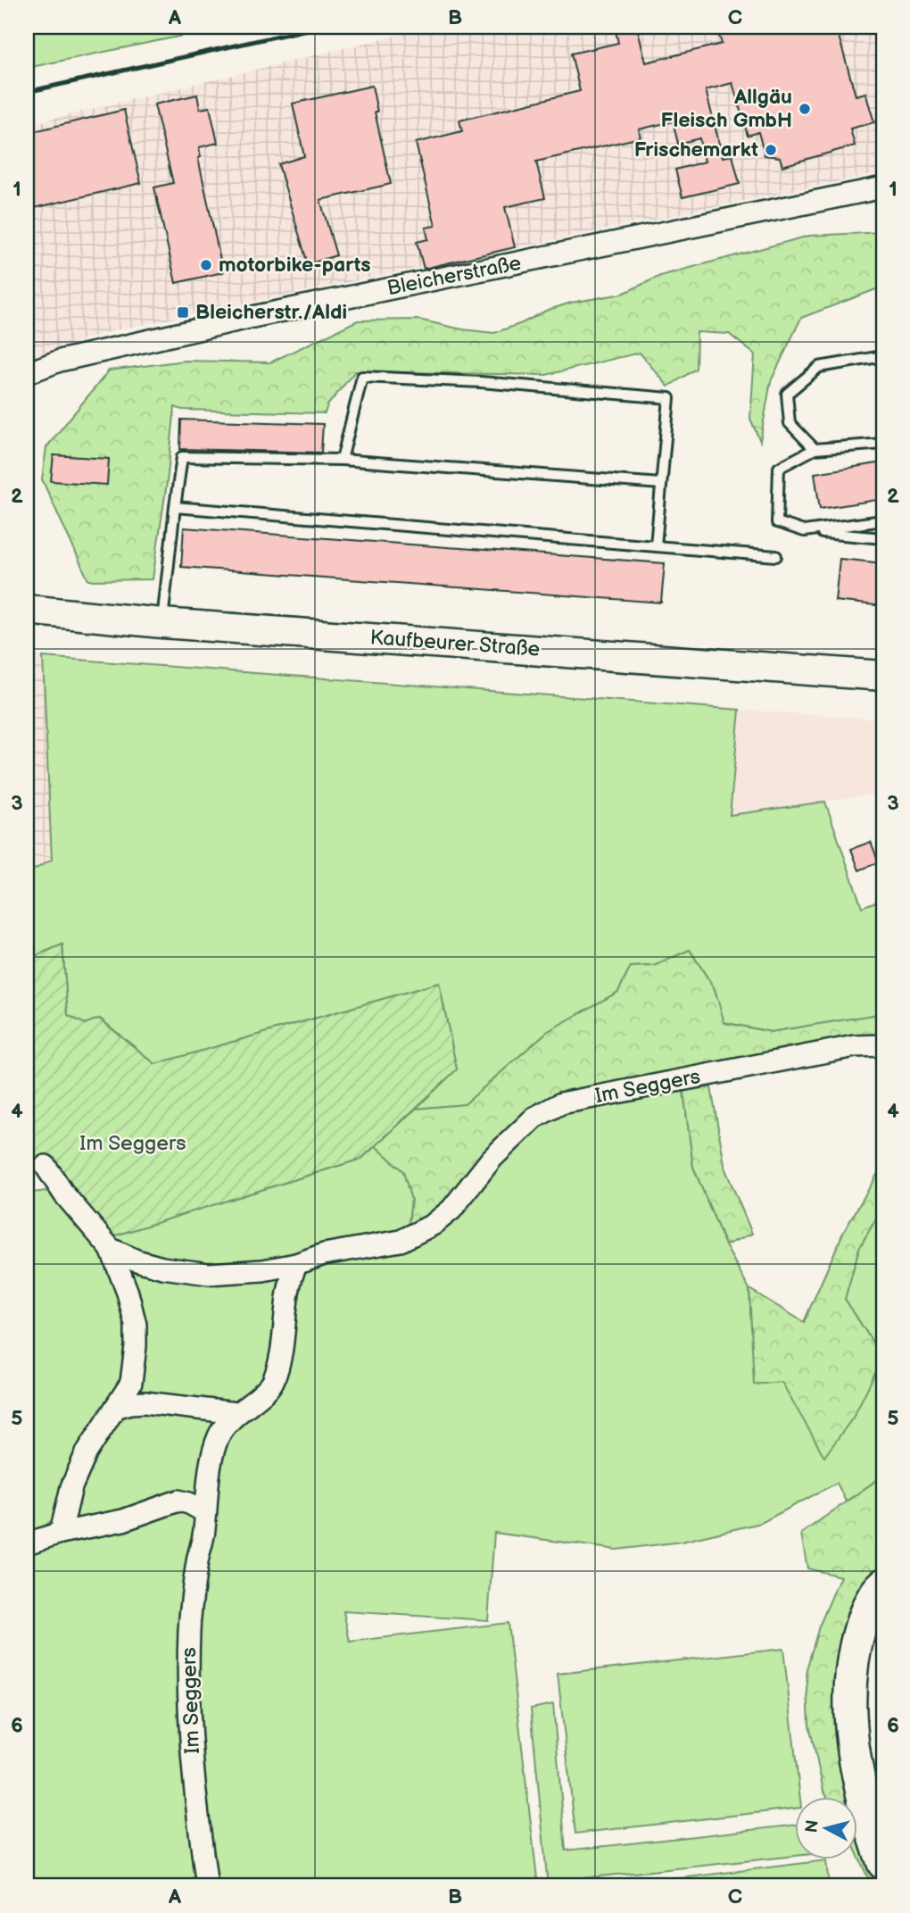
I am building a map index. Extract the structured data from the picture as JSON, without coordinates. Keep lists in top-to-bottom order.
{
  "streets": {
    "main road": ["Kaufbeurer Straße"],
    "street": ["Bleicherstraße", "Im Seggers"]
  },
  "parks": ["Im Seggers"],
  "places": {
    "other": ["Allgäu Fleisch GmbH", "Frischemarkt", "motorbike-parts"],
    "transit": ["Bleicherstr./Aldi"]
  },
  "north": "left",
  "grid": {
    "columns": ["A", "B", "C"],
    "rows": [
      "1",
      "2",
      "3",
      "4",
      "5",
      "6"
    ]
  }
}
